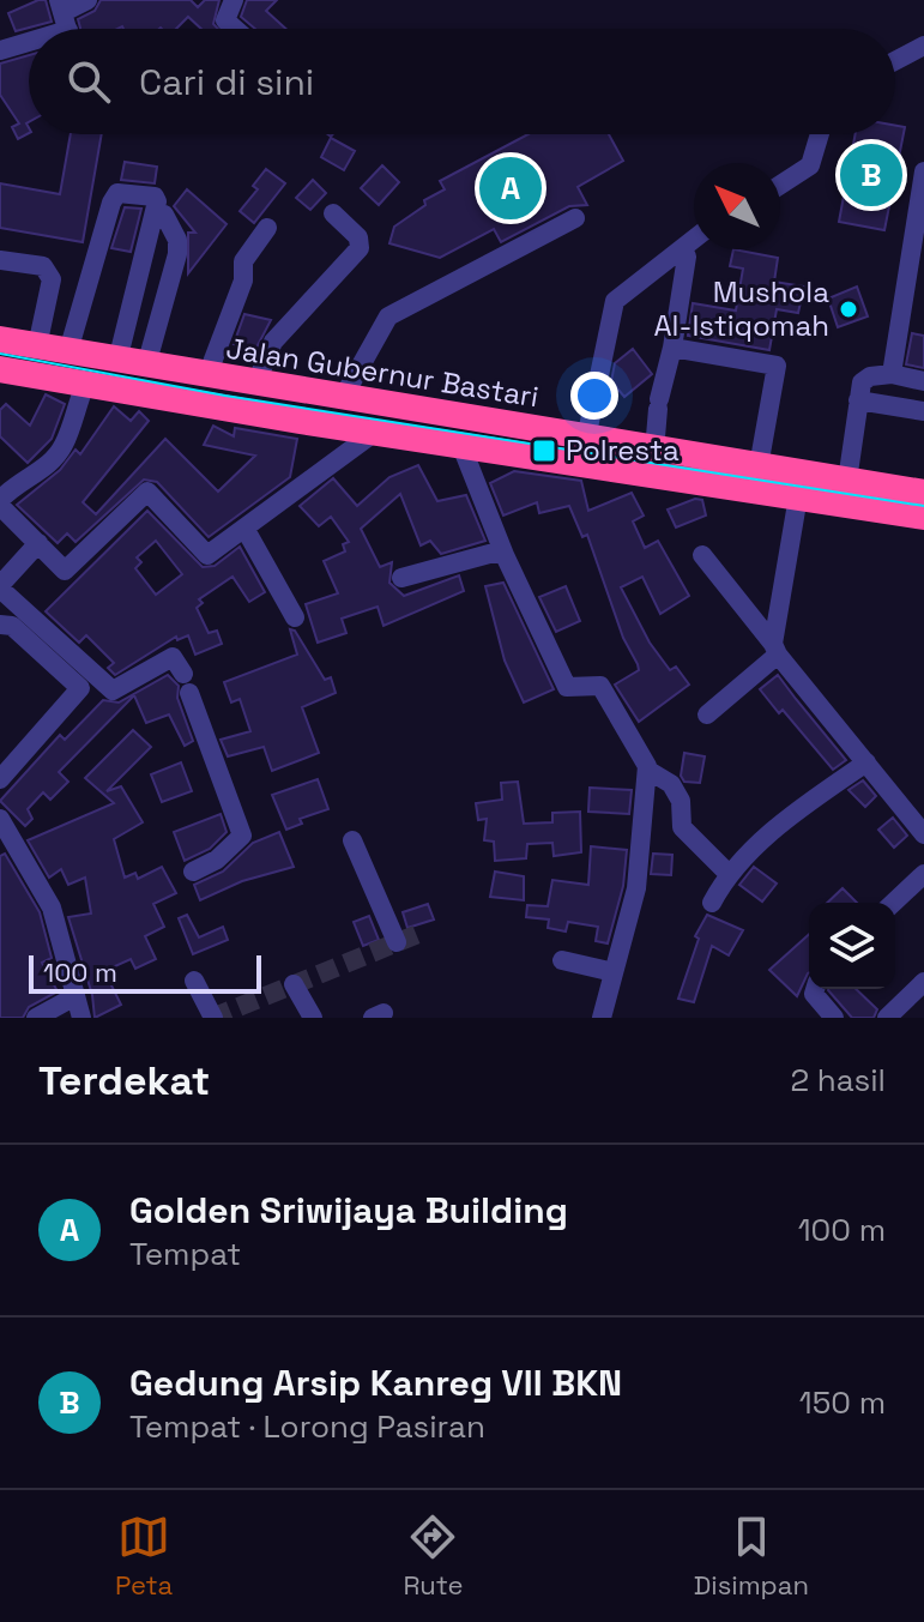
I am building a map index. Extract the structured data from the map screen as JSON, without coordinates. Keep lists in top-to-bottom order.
{
  "streets": {
    "highway": ["Jalan Gubernur Bastari"]
  },
  "places": {
    "other": ["Mushola Al-Istiqomah"],
    "transit": ["Polresta"]
  },
  "scale_bar": "100 m",
  "north": "top left",
  "page": {
    "search": "Cari di sini",
    "pins": ["B", "A"],
    "scale": "100 m",
    "heading": ["Terdekat", "2 hasil"],
    "list": [
      {
        "mark": "A",
        "name": "Golden Sriwijaya Building",
        "note": "Tempat",
        "value": "100 m"
      },
      {
        "mark": "B",
        "name": "Gedung Arsip Kanreg VII BKN",
        "note": "Tempat · Lorong Pasiran",
        "value": "150 m"
      }
    ],
    "nav": ["Peta", "Rute", "Disimpan"]
  }
}
